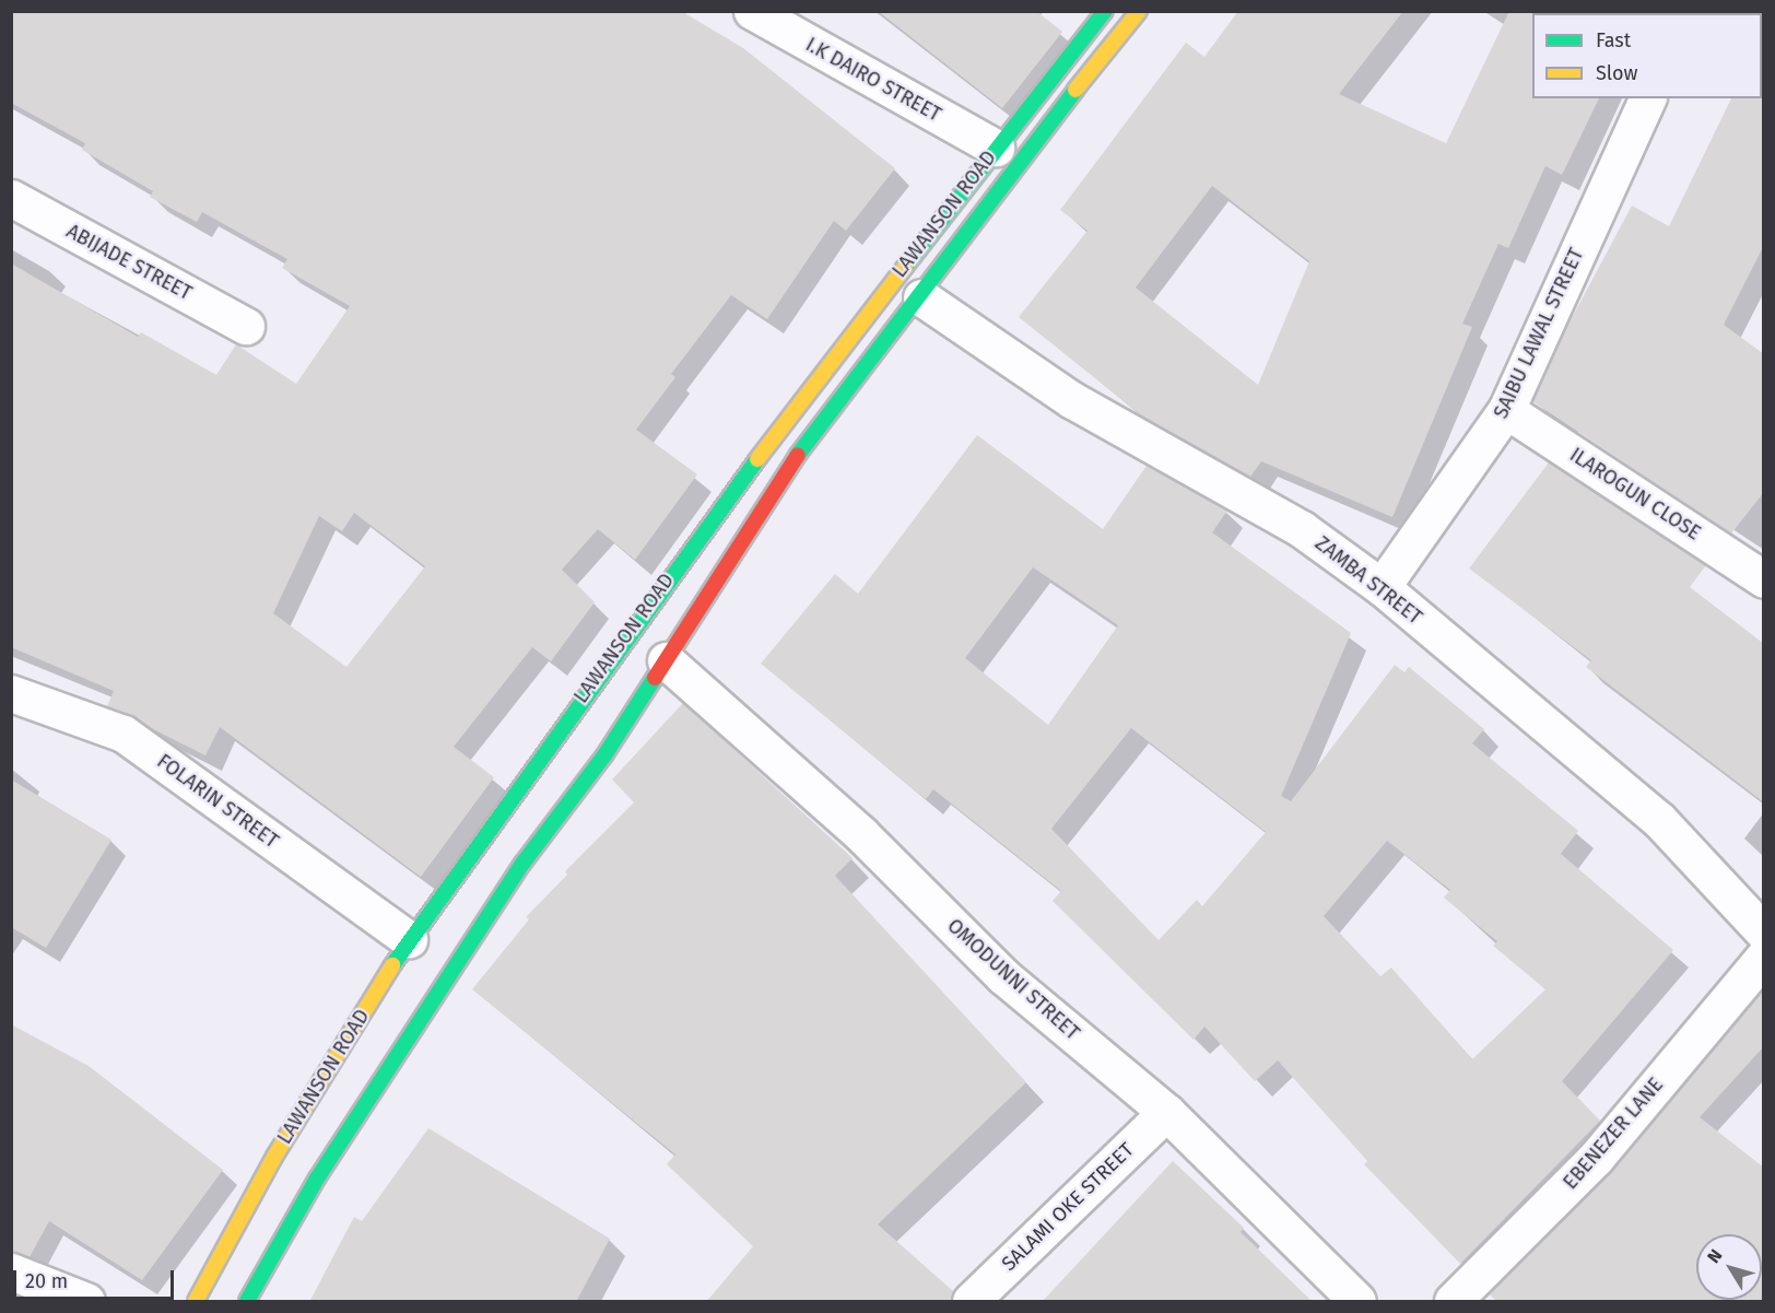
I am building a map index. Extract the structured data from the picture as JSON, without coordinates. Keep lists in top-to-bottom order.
{
  "streets": {
    "main road": ["LAWANSON ROAD"],
    "street": [
      "I.K DAIRO STREET",
      "ABIJADE STREET",
      "SAIBU LAWAL STREET",
      "ILAROGUN CLOSE",
      "ZAMBA STREET",
      "FOLARIN STREET",
      "OMODUNNI STREET",
      "EBENEZER LANE",
      "SALAMI OKE STREET"
    ]
  },
  "crossings": [
    ["I.K DAIRO STREET", "LAWANSON ROAD"],
    ["LAWANSON ROAD", "ZAMBA STREET"],
    ["LAWANSON ROAD", "FOLARIN STREET"],
    ["LAWANSON ROAD", "OMODUNNI STREET"],
    ["SAIBU LAWAL STREET", "ILAROGUN CLOSE"],
    ["SAIBU LAWAL STREET", "ZAMBA STREET"],
    ["OMODUNNI STREET", "SALAMI OKE STREET"]
  ],
  "legend": ["Fast", "Slow"],
  "scale_bar": "20 m",
  "north": "top left"
}
